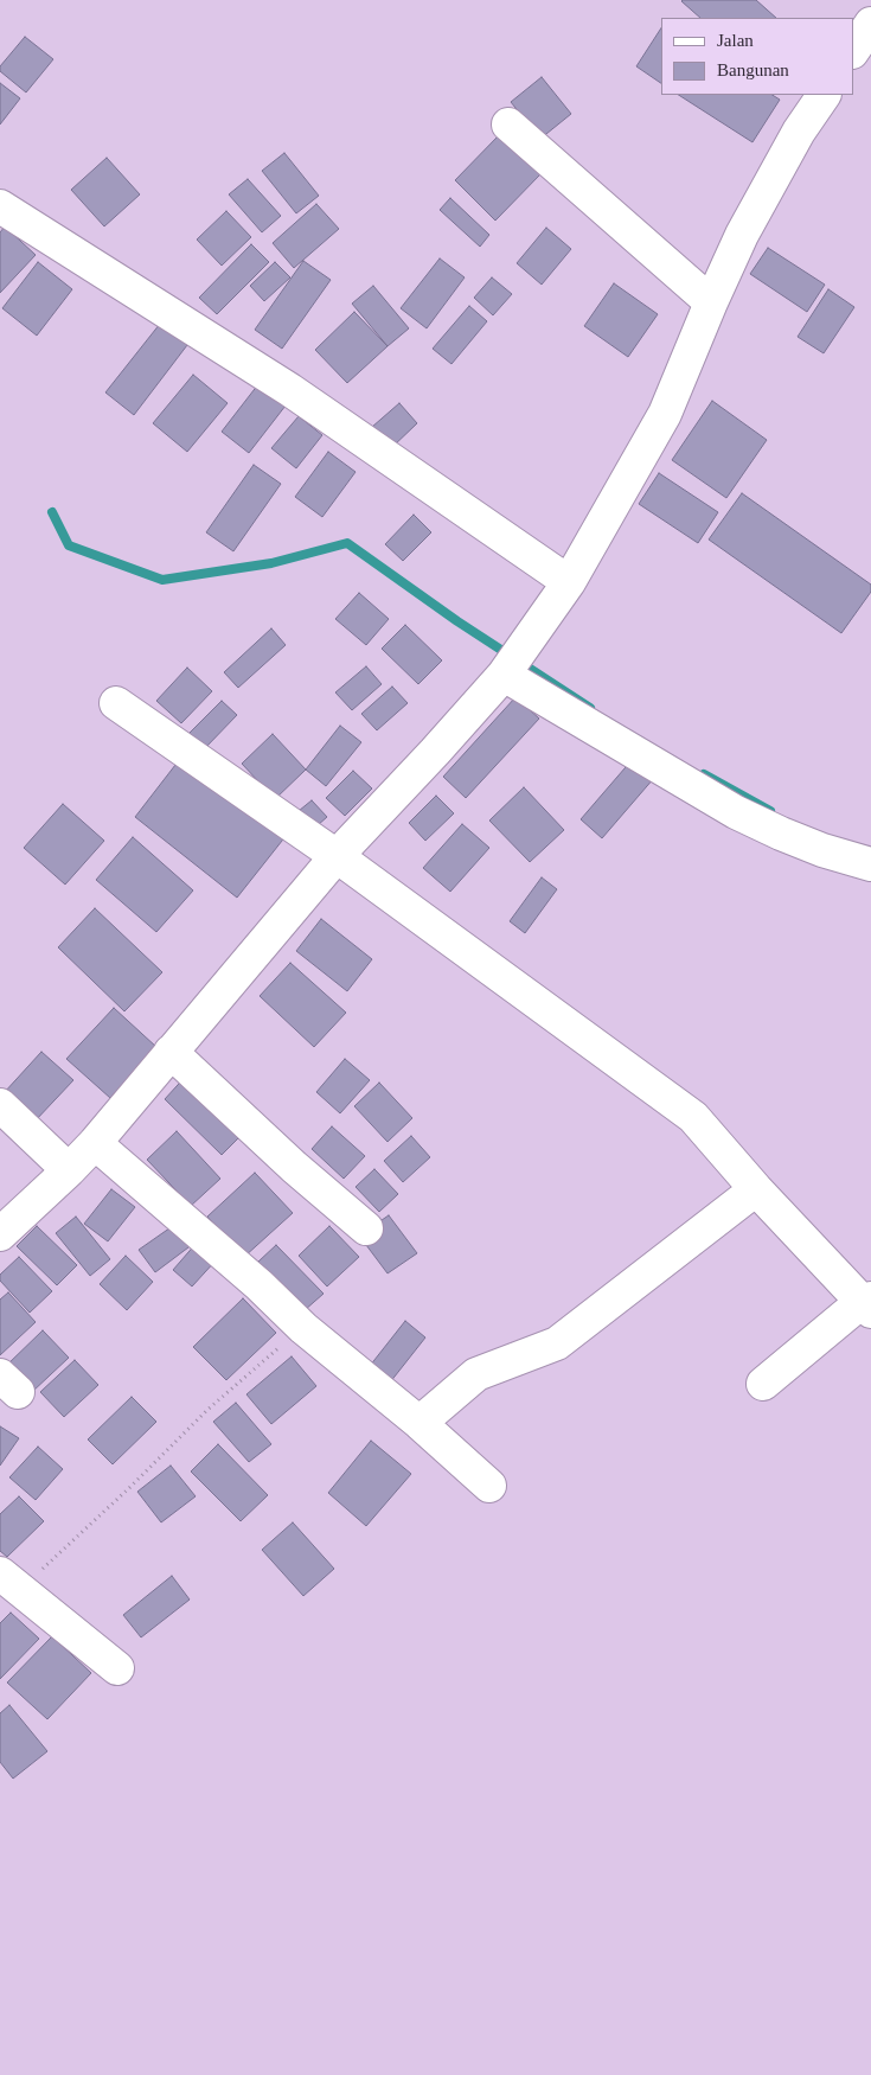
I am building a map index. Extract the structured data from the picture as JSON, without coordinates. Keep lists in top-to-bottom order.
{
  "legend": ["Jalan", "Bangunan"]
}
